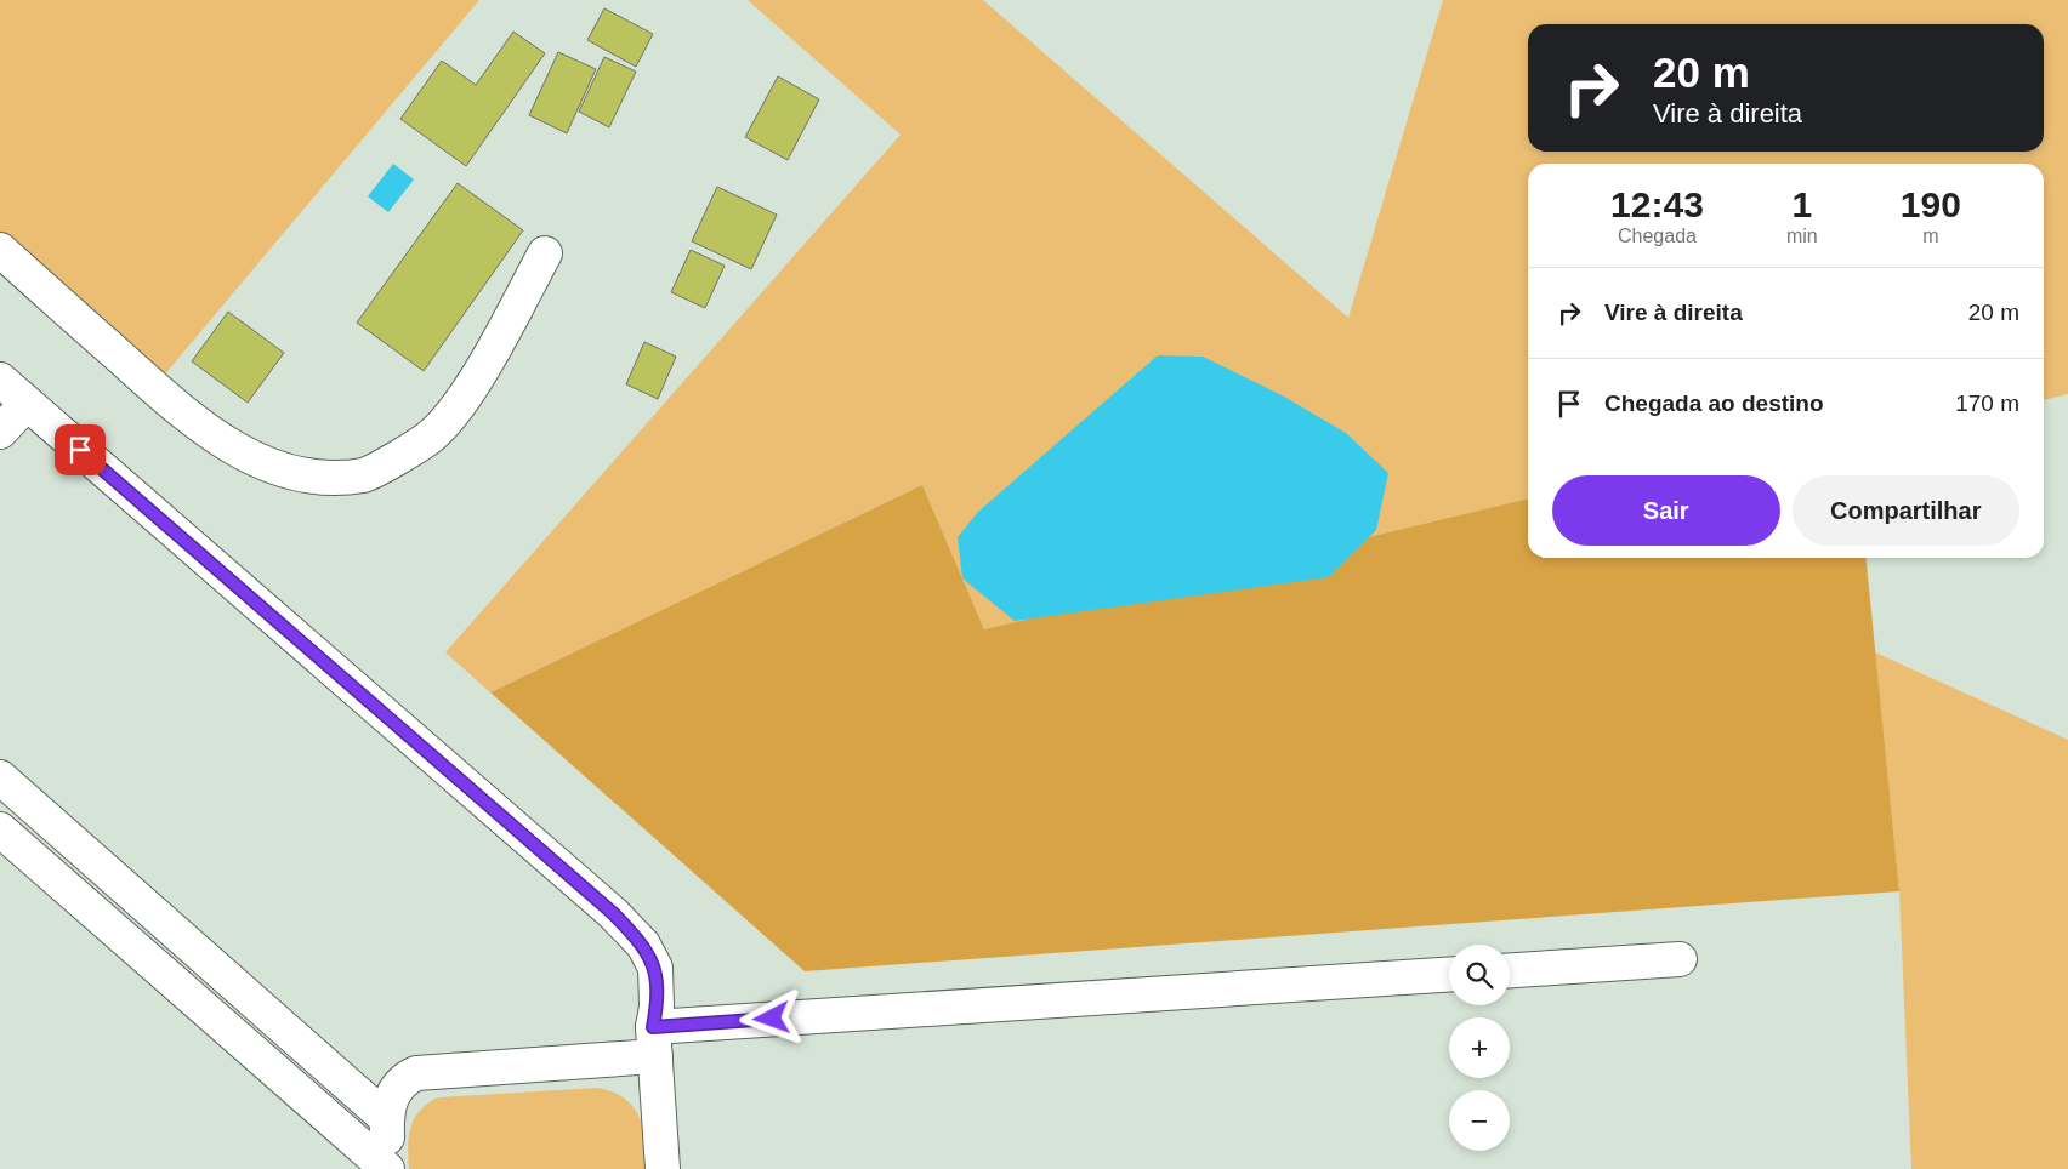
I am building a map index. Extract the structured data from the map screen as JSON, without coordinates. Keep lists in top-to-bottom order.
{
  "page": {
    "turn": ["20 m", "Vire à direita"],
    "eta": [
      "12:43",
      "Chegada",
      "1",
      "min",
      "190",
      "m"
    ],
    "list": [
      {
        "name": "Vire à direita",
        "value": "20 m"
      },
      {
        "name": "Chegada ao destino",
        "value": "170 m"
      }
    ],
    "buttons": ["Sair", "Compartilhar"],
    "map_buttons": ["+", "−"]
  }
}
